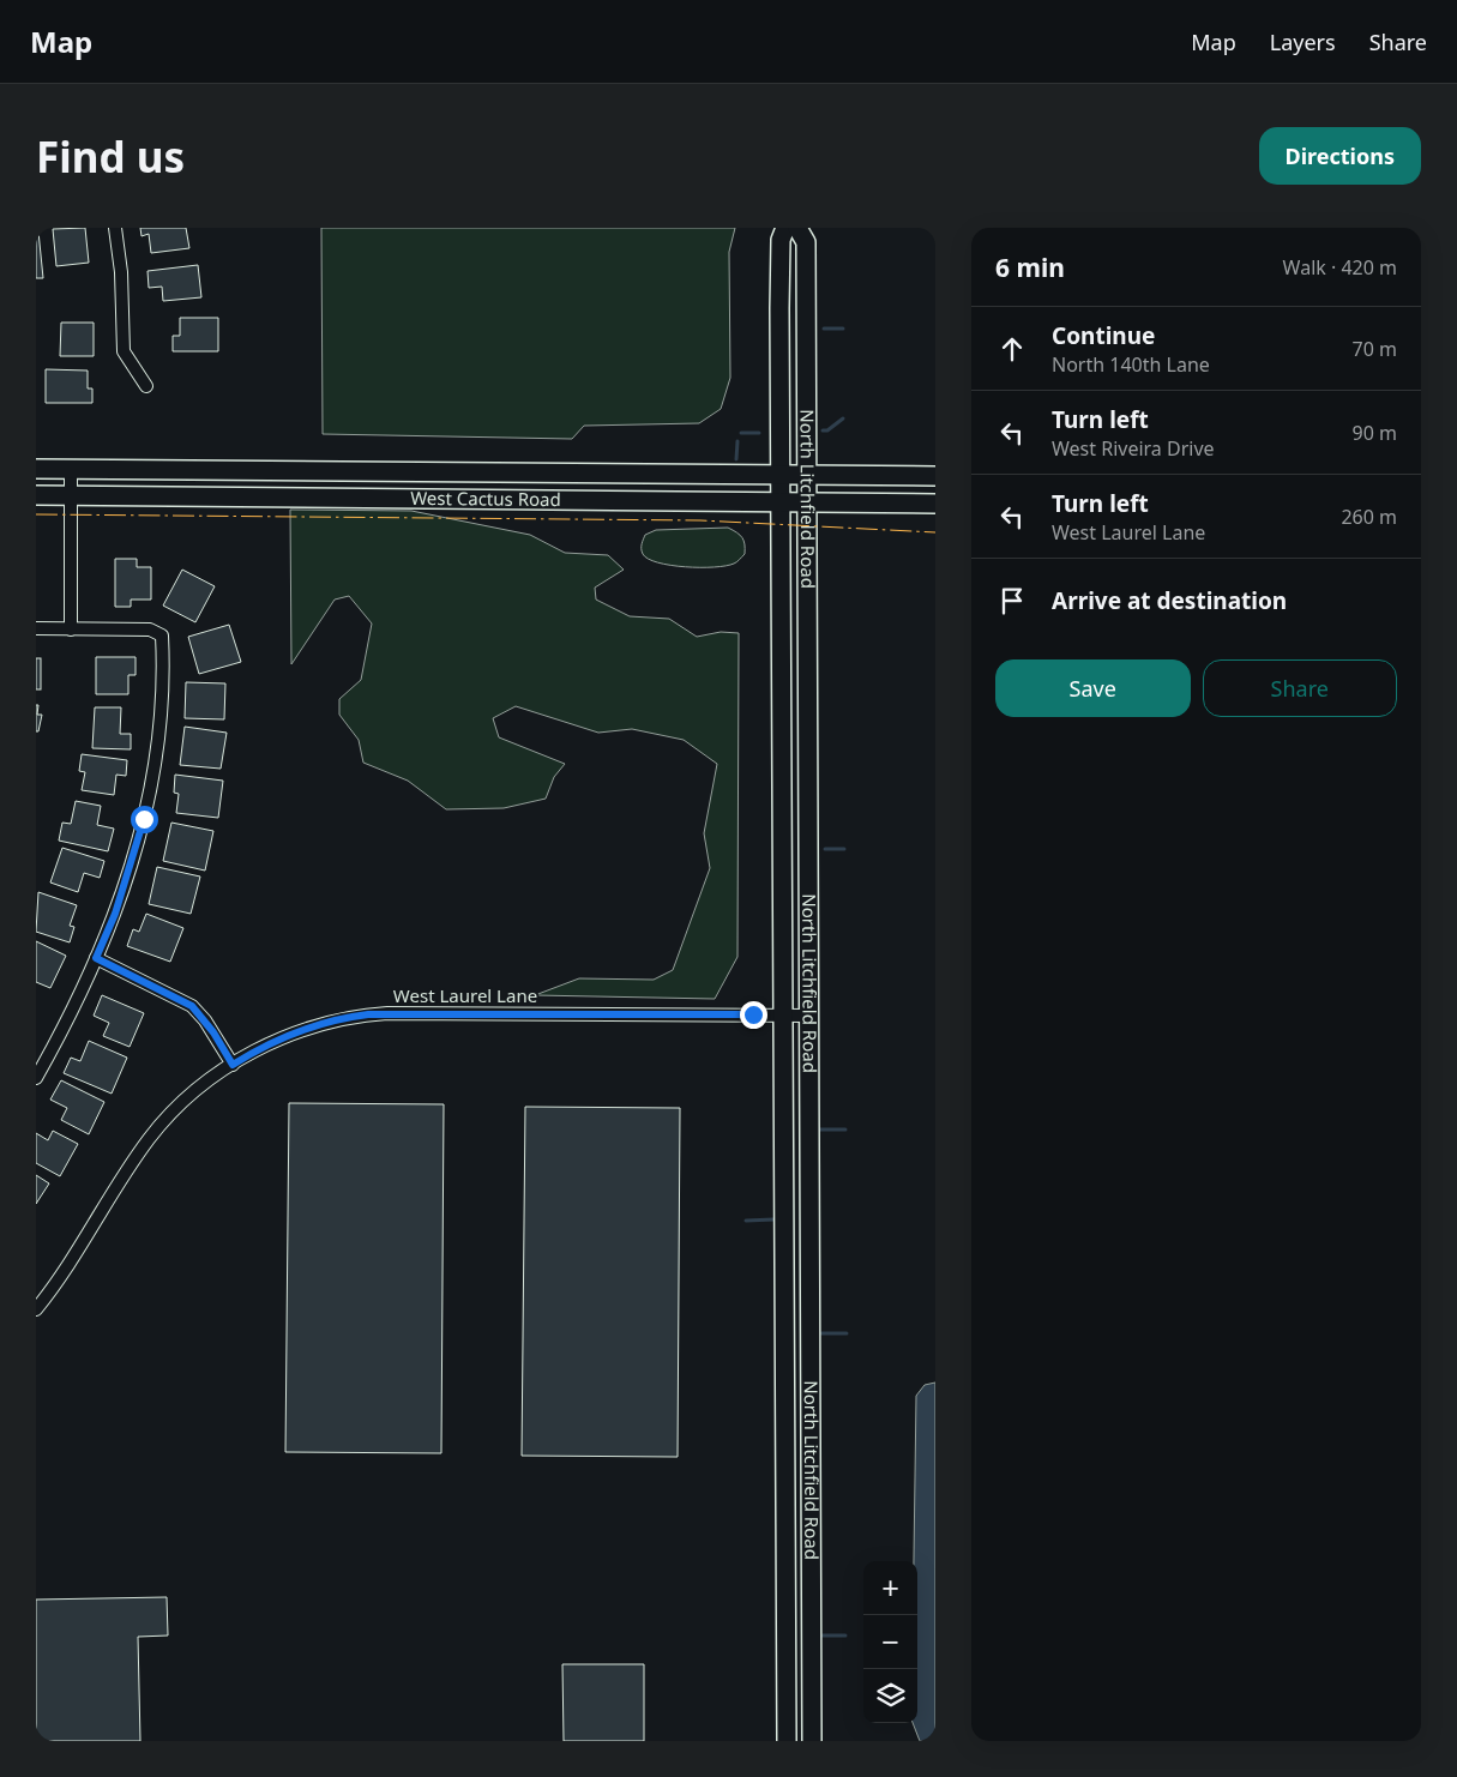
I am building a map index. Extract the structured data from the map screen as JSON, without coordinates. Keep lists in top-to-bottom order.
{
  "streets": {
    "main road": ["North Litchfield Road", "West Cactus Road"],
    "street": ["West Laurel Lane"]
  },
  "crossings": [
    ["North Litchfield Road", "West Cactus Road"],
    ["North Litchfield Road", "West Laurel Lane"]
  ],
  "page": {
    "header": "Map",
    "nav": ["Map", "Layers", "Share"],
    "buttons": [
      "Directions",
      ["Save", "Share"]
    ],
    "title": "Find us",
    "heading": ["6 min", "Walk · 420 m"],
    "list": [
      ["Continue", "North 140th Lane", "70 m"],
      ["Turn left", "West Riveira Drive", "90 m"],
      ["Turn left", "West Laurel Lane", "260 m"],
      "Arrive at destination"
    ],
    "map_buttons": ["+", "−"]
  }
}
